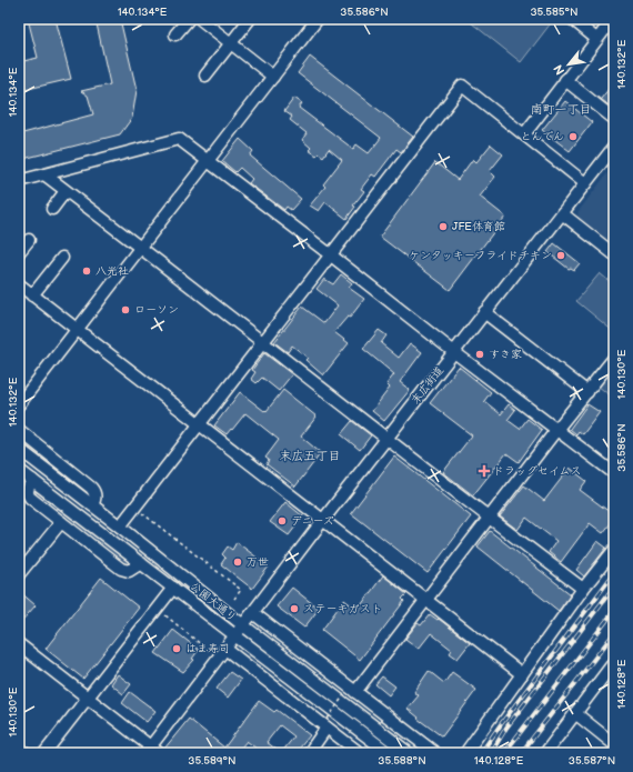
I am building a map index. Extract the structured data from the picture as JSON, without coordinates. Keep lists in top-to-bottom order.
{
  "streets": {
    "street": ["末広街道", "公園大通り"]
  },
  "crossings": [
    ["末広街道", "公園大通り"]
  ],
  "districts": ["南町一丁目", "末広五丁目"],
  "places": {
    "other": [
      "とんでん",
      "JFE体育館",
      "ケンタッキーフライドチキン",
      "八光社",
      "ローソン",
      "すき家",
      "デニーズ",
      "万世",
      "ステーキガスト",
      "はま寿司"
    ],
    "health": ["ドラッグセイムス"]
  },
  "north": "bottom left",
  "coordinates": [
    "140.134°E",
    "35.586°N",
    "35.585°N",
    "140.132°E",
    "140.130°E",
    "140.128°E",
    "35.589°N",
    "35.588°N",
    "35.587°N"
  ]
}
